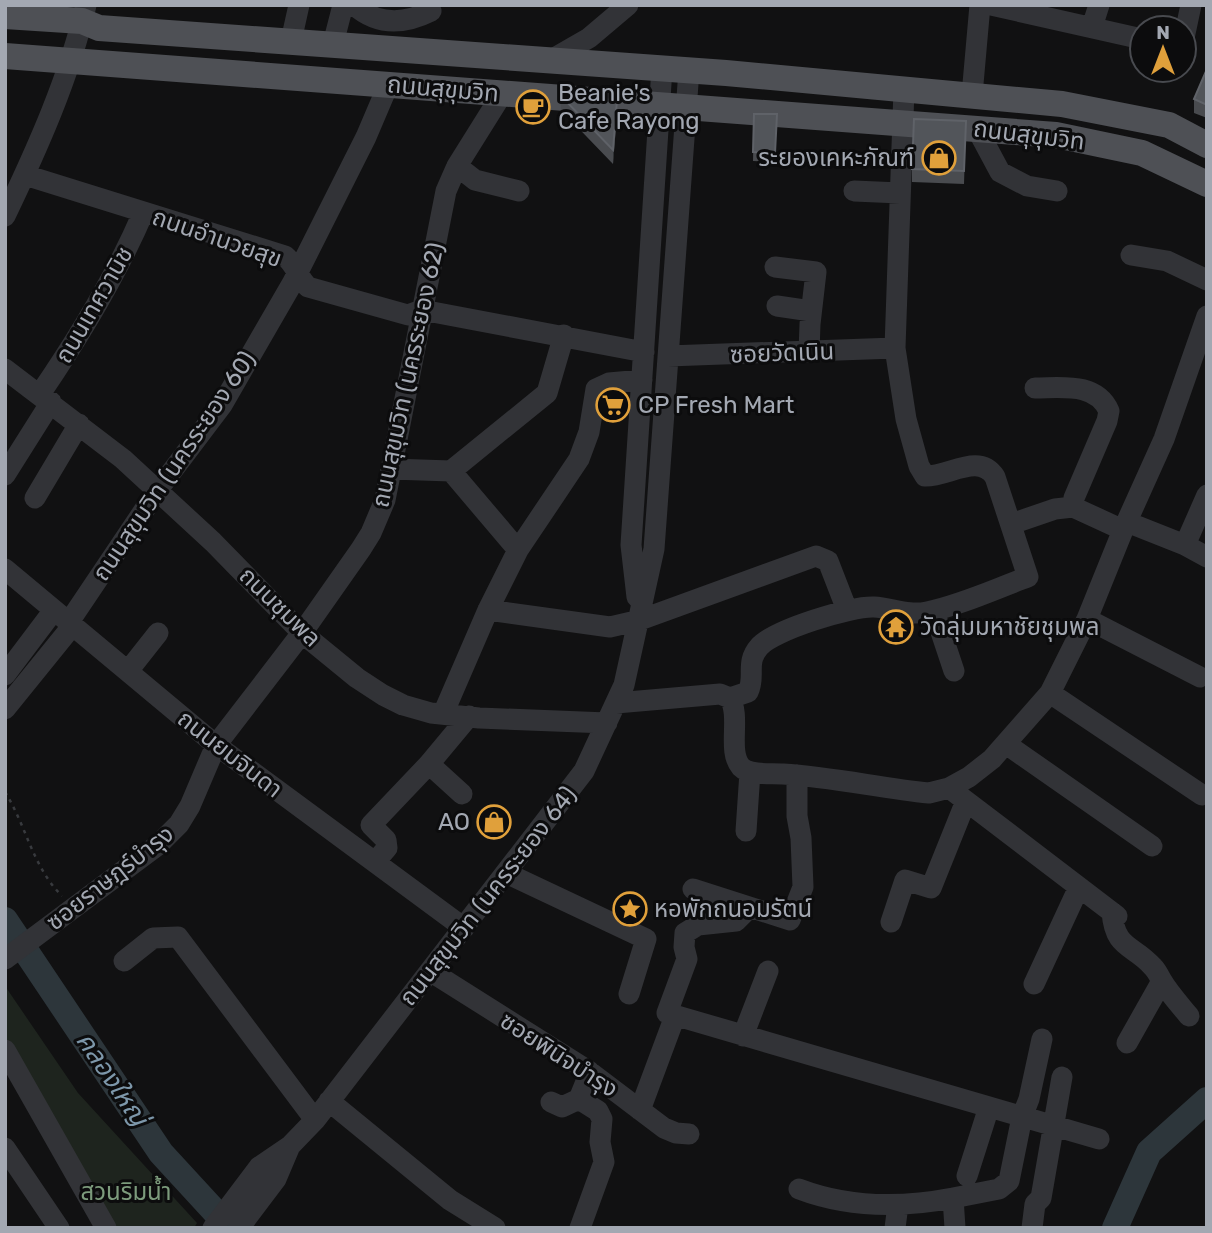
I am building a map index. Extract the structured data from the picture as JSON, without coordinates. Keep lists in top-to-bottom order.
{
  "streets": {
    "main road": ["ถนนสุขุมวิท"],
    "street": [
      "ถนนอำนวยสุข",
      "ถนนเทศวานิช",
      "ซอยวัดเนิน",
      "ถนนสุขุมวิท (นครระยอง 62)",
      "ถนนสุขุมวิท (นครระยอง 60)",
      "ถนนชุมพล",
      "ถนนยมจินดา",
      "ซอยราษฎร์บำรุง",
      "ถนนสุขุมวิท (นครระยอง 64)",
      "ซอยพินิจบำรุง"
    ]
  },
  "crossings": [
    ["ถนนสุขุมวิท", "ถนนสุขุมวิท (นครระยอง 62)"],
    ["ถนนสุขุมวิท", "ถนนสุขุมวิท (นครระยอง 60)"],
    ["ถนนสุขุมวิท", "ถนนสุขุมวิท (นครระยอง 64)"],
    ["ถนนอำนวยสุข", "ถนนเทศวานิช"],
    ["ถนนอำนวยสุข", "ถนนสุขุมวิท (นครระยอง 62)"],
    ["ถนนอำนวยสุข", "ถนนสุขุมวิท (นครระยอง 60)"],
    ["ถนนอำนวยสุข", "ถนนสุขุมวิท (นครระยอง 64)"],
    ["ถนนเทศวานิช", "ถนนชุมพล"],
    ["ซอยวัดเนิน", "ถนนสุขุมวิท (นครระยอง 64)"],
    ["ถนนสุขุมวิท (นครระยอง 62)", "ถนนชุมพล"],
    ["ถนนสุขุมวิท (นครระยอง 62)", "ถนนยมจินดา"],
    ["ถนนสุขุมวิท (นครระยอง 62)", "ซอยราษฎร์บำรุง"],
    ["ถนนสุขุมวิท (นครระยอง 60)", "ถนนชุมพล"],
    ["ถนนสุขุมวิท (นครระยอง 60)", "ถนนยมจินดา"],
    ["ถนนชุมพล", "ถนนสุขุมวิท (นครระยอง 64)"],
    ["ถนนยมจินดา", "ซอยราษฎร์บำรุง"],
    ["ถนนยมจินดา", "ถนนสุขุมวิท (นครระยอง 64)"],
    ["ถนนสุขุมวิท (นครระยอง 64)", "ซอยพินิจบำรุง"]
  ],
  "water": ["คลองใหญ่"],
  "parks": ["สวนริมน้ำ"],
  "places": {
    "cafe": ["Beanie's Cafe Rayong"],
    "shop": ["ระยองเคหะภัณฑ์", "AO"],
    "supermarket": ["CP Fresh Mart"],
    "temple": ["วัดลุ่มมหาชัยชุมพล"],
    "place": ["หอพักถนอมรัตน์"]
  },
  "north": "top"
}
